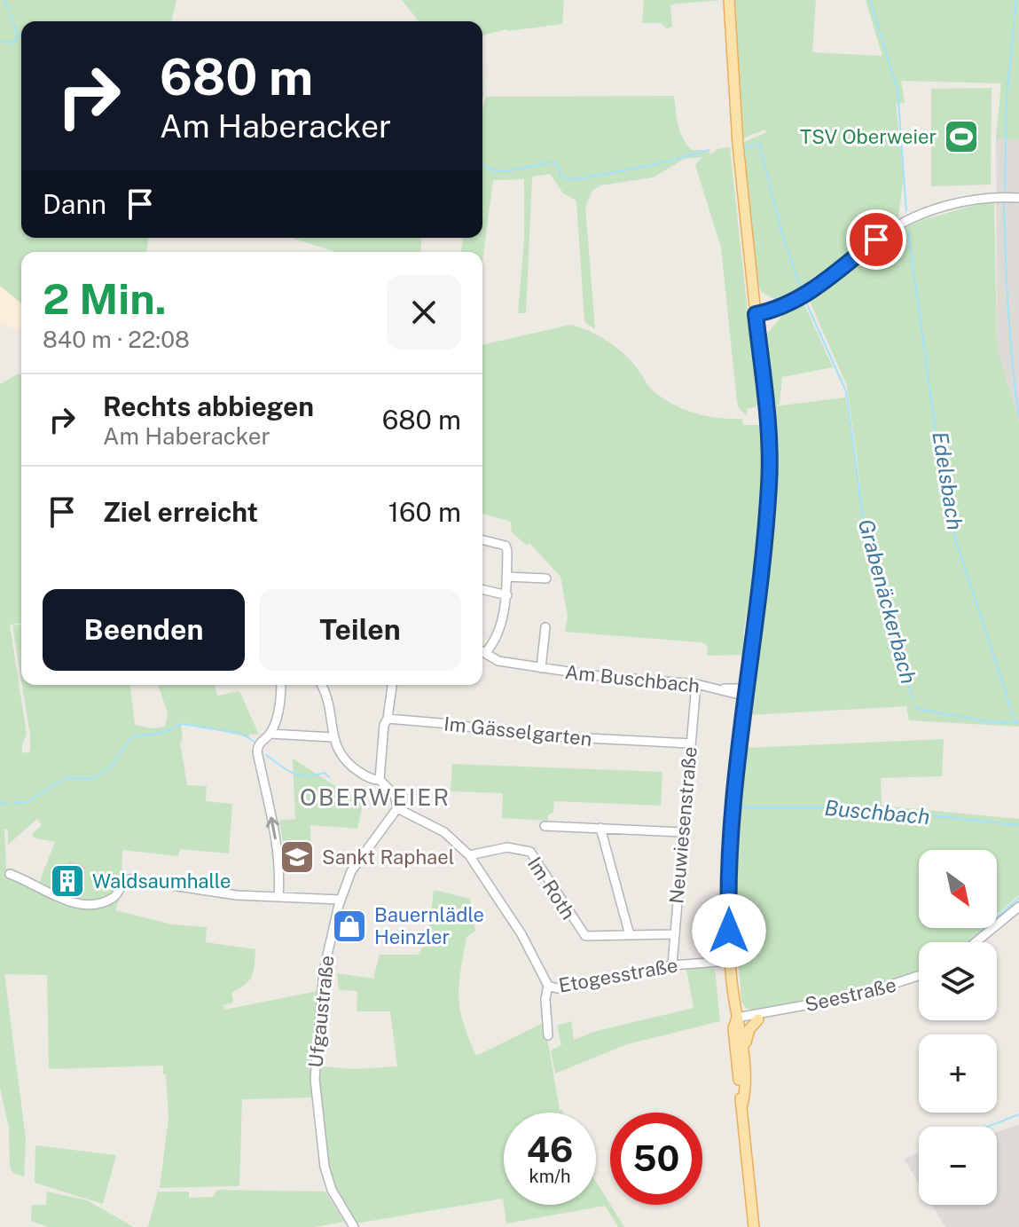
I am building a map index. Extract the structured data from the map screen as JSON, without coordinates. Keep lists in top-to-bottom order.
{
  "streets": {
    "street": [
      "Am Buschbach",
      "Im Gässelgarten",
      "Neuwiesenstraße",
      "Im Roth",
      "Etogesstraße",
      "Seestraße",
      "Ufgaustraße"
    ]
  },
  "crossings": [
    ["Am Buschbach", "Neuwiesenstraße"],
    ["Im Gässelgarten", "Neuwiesenstraße"],
    ["Neuwiesenstraße", "Im Roth"],
    ["Neuwiesenstraße", "Etogesstraße"],
    ["Im Roth", "Etogesstraße"],
    ["Etogesstraße", "Ufgaustraße"]
  ],
  "districts": ["OBERWEIER"],
  "water": ["Edelsbach", "Grabenäckerbach", "Buschbach"],
  "places": {
    "sports": ["TSV Oberweier"],
    "school or university": ["Sankt Raphael"],
    "building": ["Waldsaumhalle"],
    "shop": ["Bauernlädle Heinzler"]
  },
  "north": "bottom right",
  "page": {
    "turn": ["680 m", "Am Haberacker"],
    "then": "Dann",
    "heading": ["2 Min.", "840 m · 22:08"],
    "list": [
      {
        "name": "Rechts abbiegen",
        "note": "Am Haberacker",
        "value": "680 m"
      },
      {
        "name": "Ziel erreicht",
        "value": "160 m"
      }
    ],
    "buttons": ["Beenden", "Teilen"],
    "map_buttons": ["+", "−"],
    "speed": "46 km/h",
    "limit": "50"
  }
}
